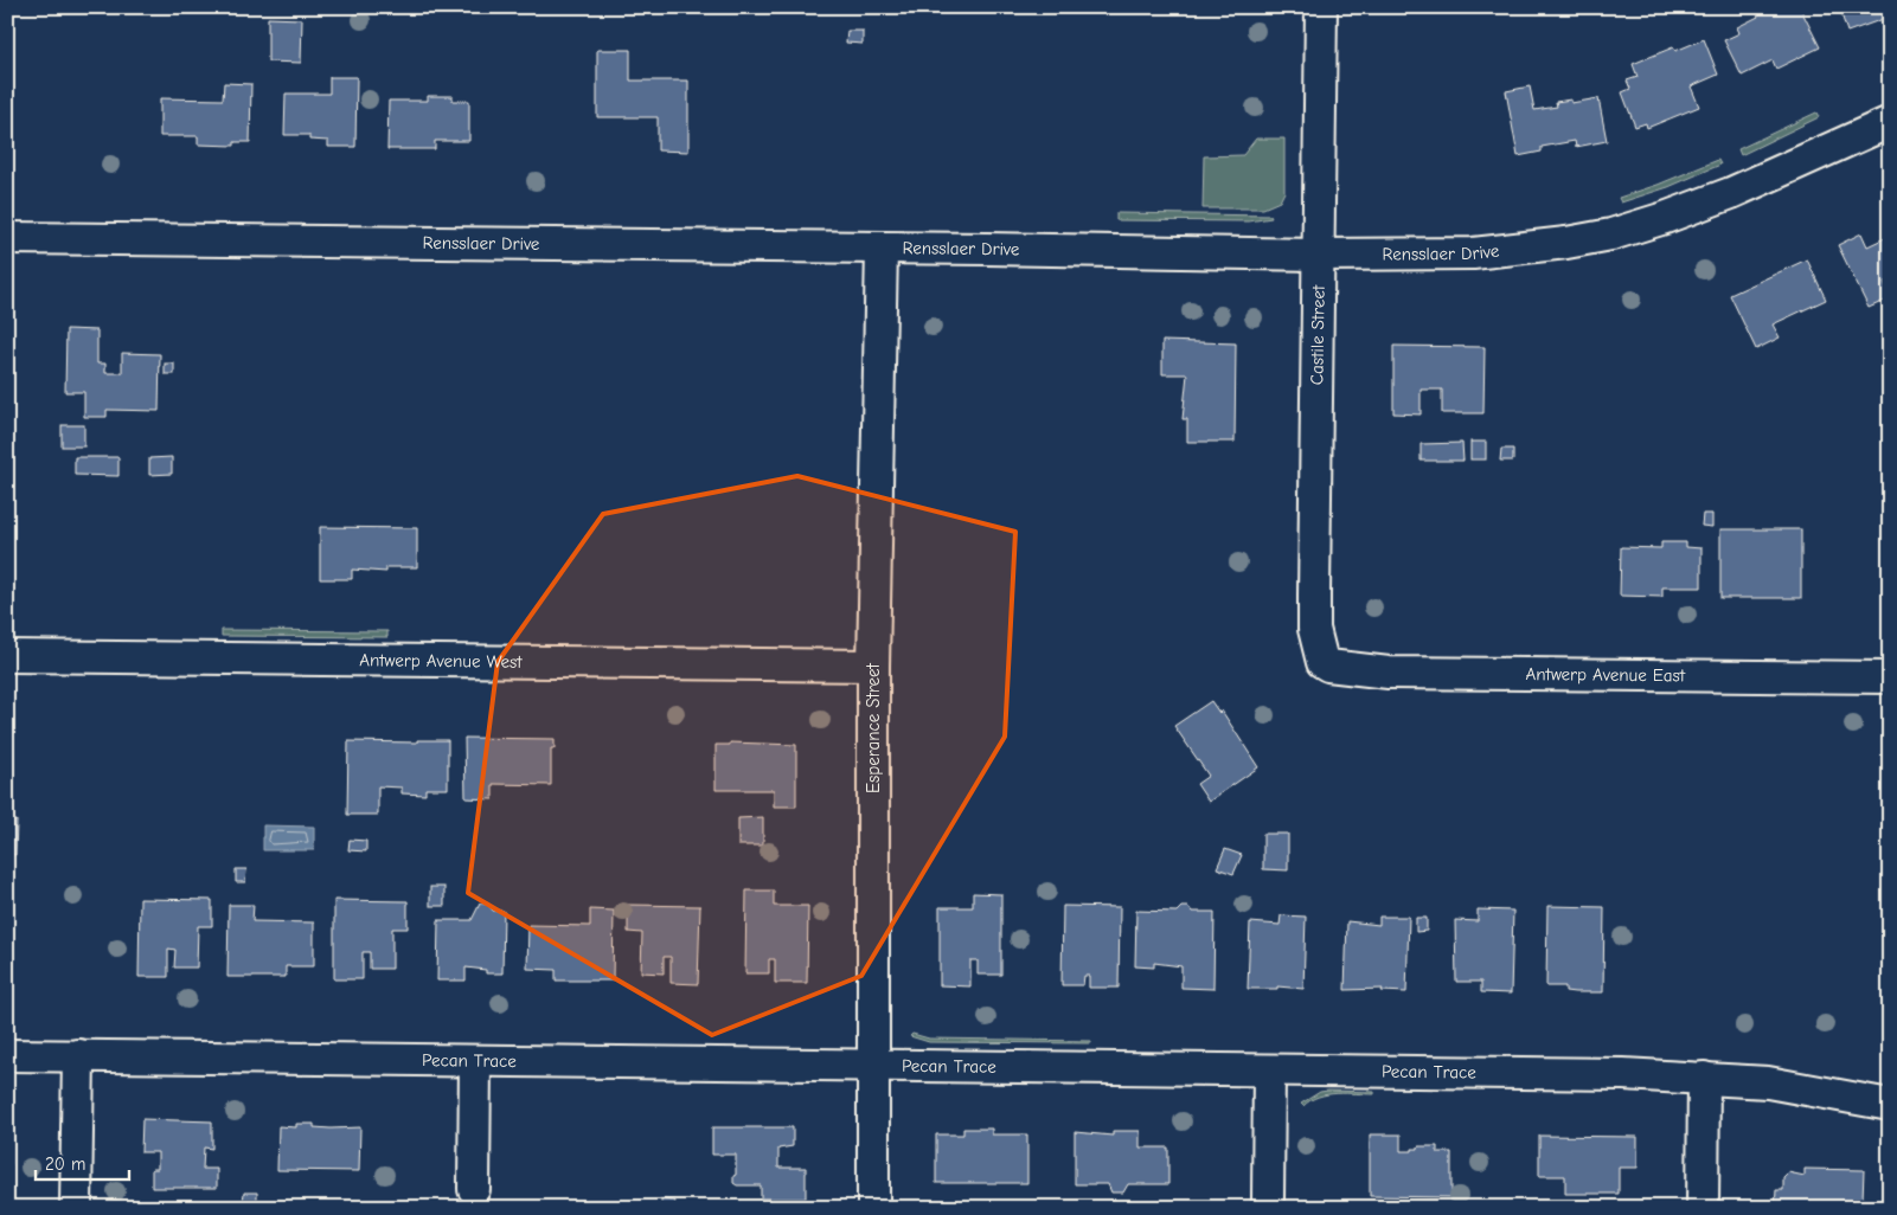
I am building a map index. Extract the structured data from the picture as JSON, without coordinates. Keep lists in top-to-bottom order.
{
  "streets": {
    "street": [
      "Rensslaer Drive",
      "Castile Street",
      "Antwerp Avenue West",
      "Antwerp Avenue East",
      "Esperance Street",
      "Pecan Trace"
    ]
  },
  "crossings": [
    ["Rensslaer Drive", "Castile Street"],
    ["Rensslaer Drive", "Esperance Street"],
    ["Castile Street", "Antwerp Avenue East"],
    ["Antwerp Avenue West", "Esperance Street"],
    ["Esperance Street", "Pecan Trace"]
  ],
  "scale_bar": "20 m"
}
